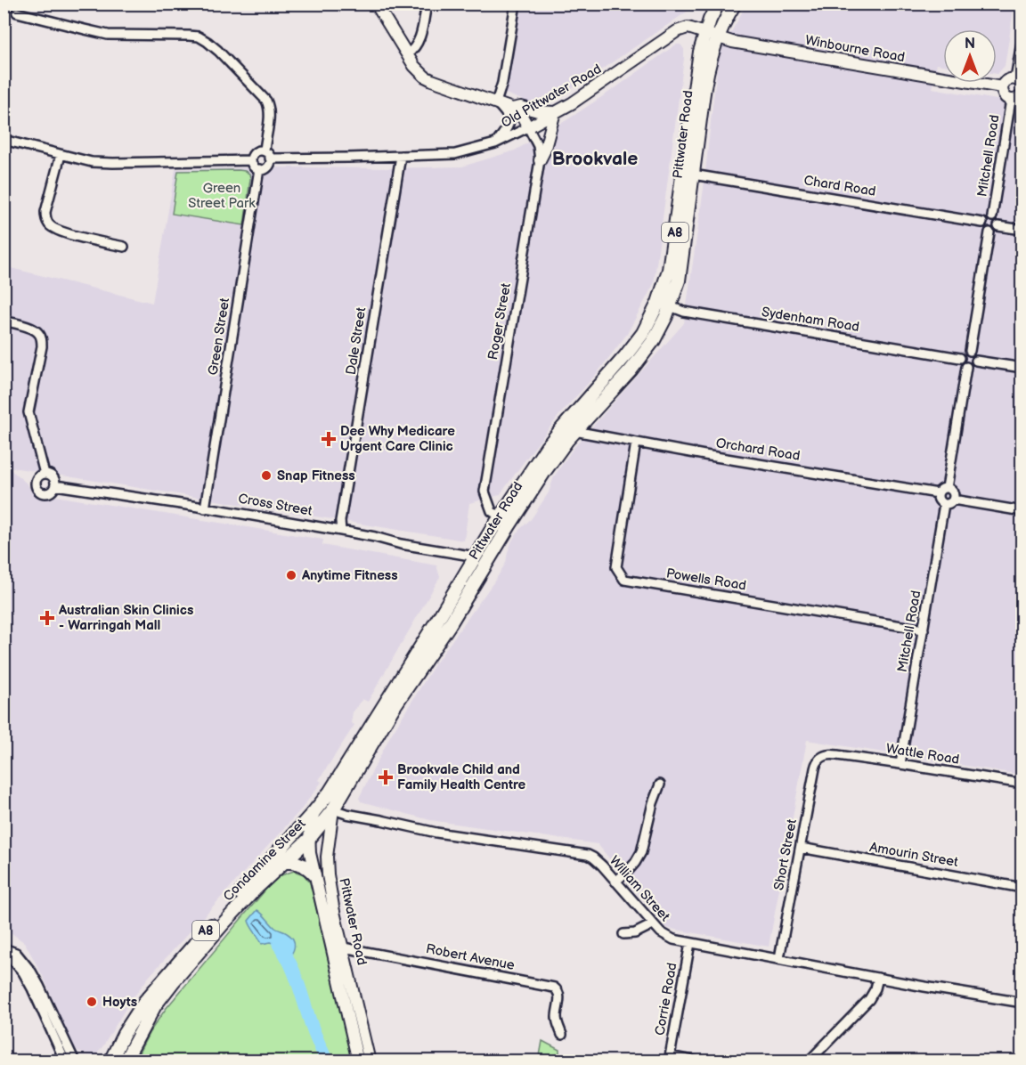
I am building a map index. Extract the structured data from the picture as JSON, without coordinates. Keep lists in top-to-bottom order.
{
  "streets": {
    "highway": [
      "Pittwater Road",
      "A8",
      "Cross Street",
      "Condamine Street"
    ],
    "main road": ["Winbourne Road", "Old Pittwater Road"],
    "street": [
      "Mitchell Road",
      "Chard Road",
      "Sydenham Road",
      "Roger Street",
      "Green Street",
      "Dale Street",
      "Orchard Road",
      "Powells Road",
      "Wattle Road",
      "Short Street",
      "Amourin Street",
      "William Street",
      "Robert Avenue",
      "Corrie Road"
    ]
  },
  "crossings": [
    ["Winbourne Road", "Old Pittwater Road"],
    ["Winbourne Road", "Pittwater Road"],
    ["Old Pittwater Road", "Pittwater Road"],
    ["Old Pittwater Road", "Roger Street"],
    ["Old Pittwater Road", "Green Street"],
    ["Old Pittwater Road", "Dale Street"],
    ["Pittwater Road", "Chard Road"],
    ["Pittwater Road", "Sydenham Road"],
    ["Pittwater Road", "Roger Street"],
    ["Pittwater Road", "Orchard Road"],
    ["Pittwater Road", "Cross Street"],
    ["Pittwater Road", "Condamine Street"],
    ["Pittwater Road", "William Street"],
    ["Pittwater Road", "Robert Avenue"],
    ["Mitchell Road", "Chard Road"],
    ["Mitchell Road", "Orchard Road"],
    ["Mitchell Road", "Powells Road"],
    ["Mitchell Road", "Wattle Road"],
    ["Green Street", "Cross Street"],
    ["Dale Street", "Cross Street"],
    ["Orchard Road", "Powells Road"],
    ["Wattle Road", "Short Street"],
    ["Short Street", "Amourin Street"],
    ["Short Street", "William Street"],
    ["Condamine Street", "William Street"],
    ["William Street", "Corrie Road"]
  ],
  "districts": ["Brookvale"],
  "parks": ["Green Street Park"],
  "places": {
    "health": ["Dee Why Medicare Urgent Care Clinic", "Australian Skin Clinics - Warringah Mall", "Brookvale Child and Family Health Centre"],
    "other": ["Snap Fitness", "Anytime Fitness", "Hoyts"]
  },
  "north": "top"
}
